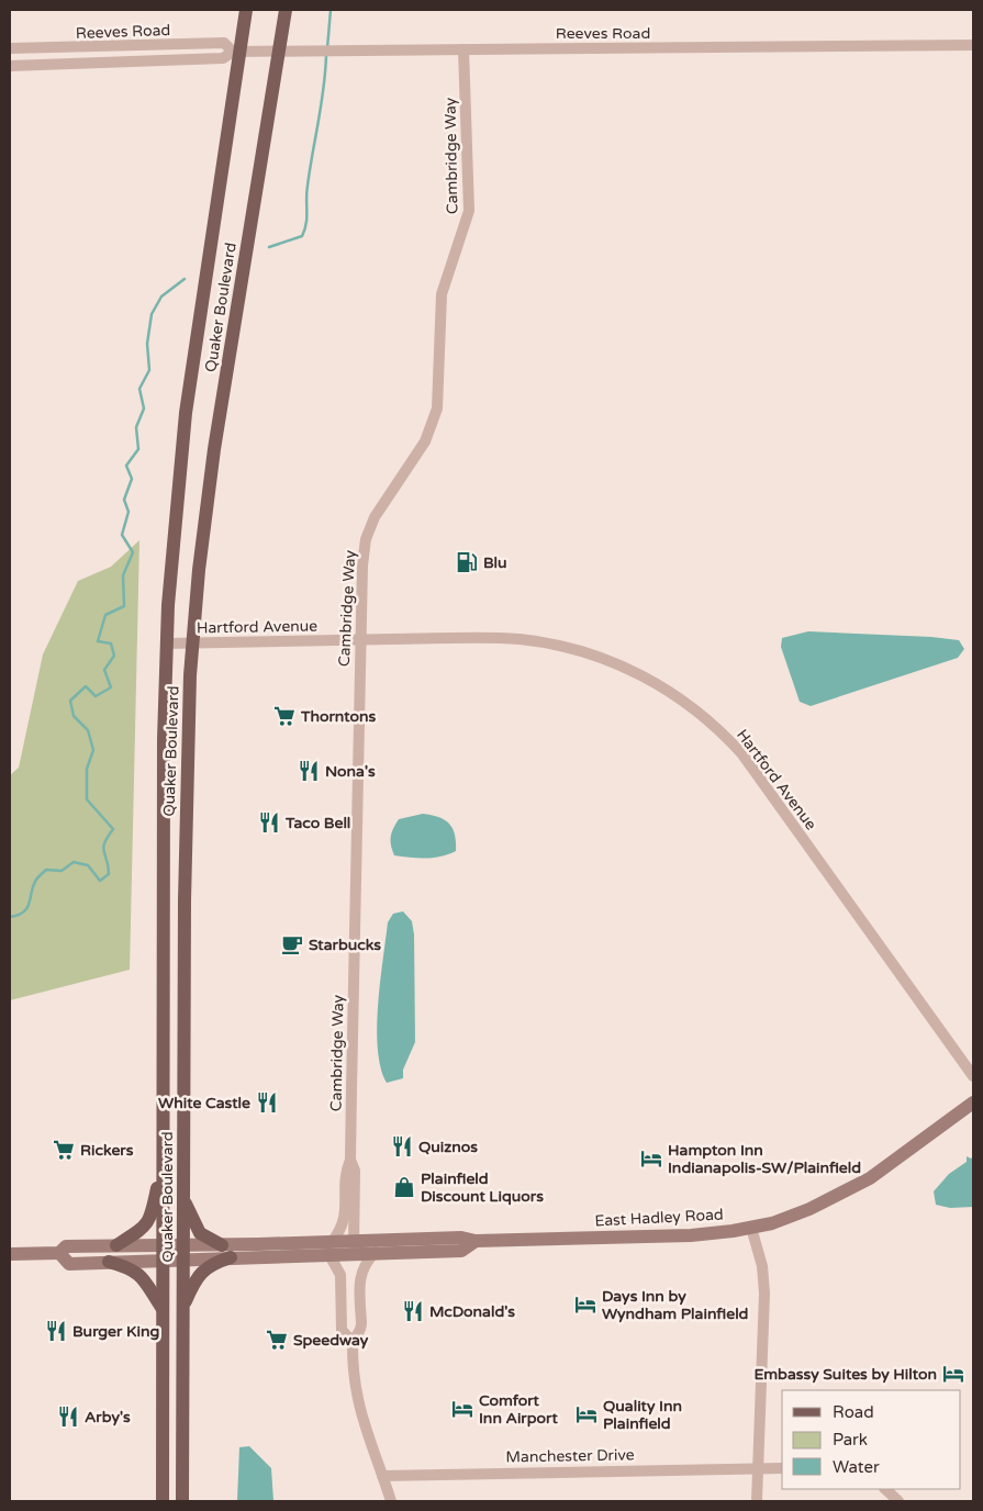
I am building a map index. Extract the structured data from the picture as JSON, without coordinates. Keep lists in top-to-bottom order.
{
  "streets": {
    "main road": ["Quaker Boulevard"],
    "street": [
      "Reeves Road",
      "Cambridge Way",
      "Hartford Avenue",
      "East Hadley Road",
      "Manchester Drive"
    ]
  },
  "crossings": [
    ["Reeves Road", "Cambridge Way"],
    ["Reeves Road", "Quaker Boulevard"],
    ["Cambridge Way", "Hartford Avenue"],
    ["Cambridge Way", "East Hadley Road"],
    ["Quaker Boulevard", "Hartford Avenue"],
    ["Quaker Boulevard", "East Hadley Road"]
  ],
  "places": {
    "fuel station": ["Blu"],
    "supermarket": ["Thorntons", "Rickers", "Speedway"],
    "restaurant": [
      "Nona's",
      "Taco Bell",
      "White Castle",
      "Quiznos",
      "McDonald's",
      "Burger King",
      "Arby's"
    ],
    "cafe": ["Starbucks"],
    "hotel": [
      "Hampton Inn Indianapolis-SW/Plainfield",
      "Days Inn by Wyndham Plainfield",
      "Embassy Suites by Hilton",
      "Comfort Inn Airport",
      "Quality Inn Plainfield"
    ],
    "shop": ["Plainfield Discount Liquors"]
  },
  "legend": ["Road", "Park", "Water"]
}
